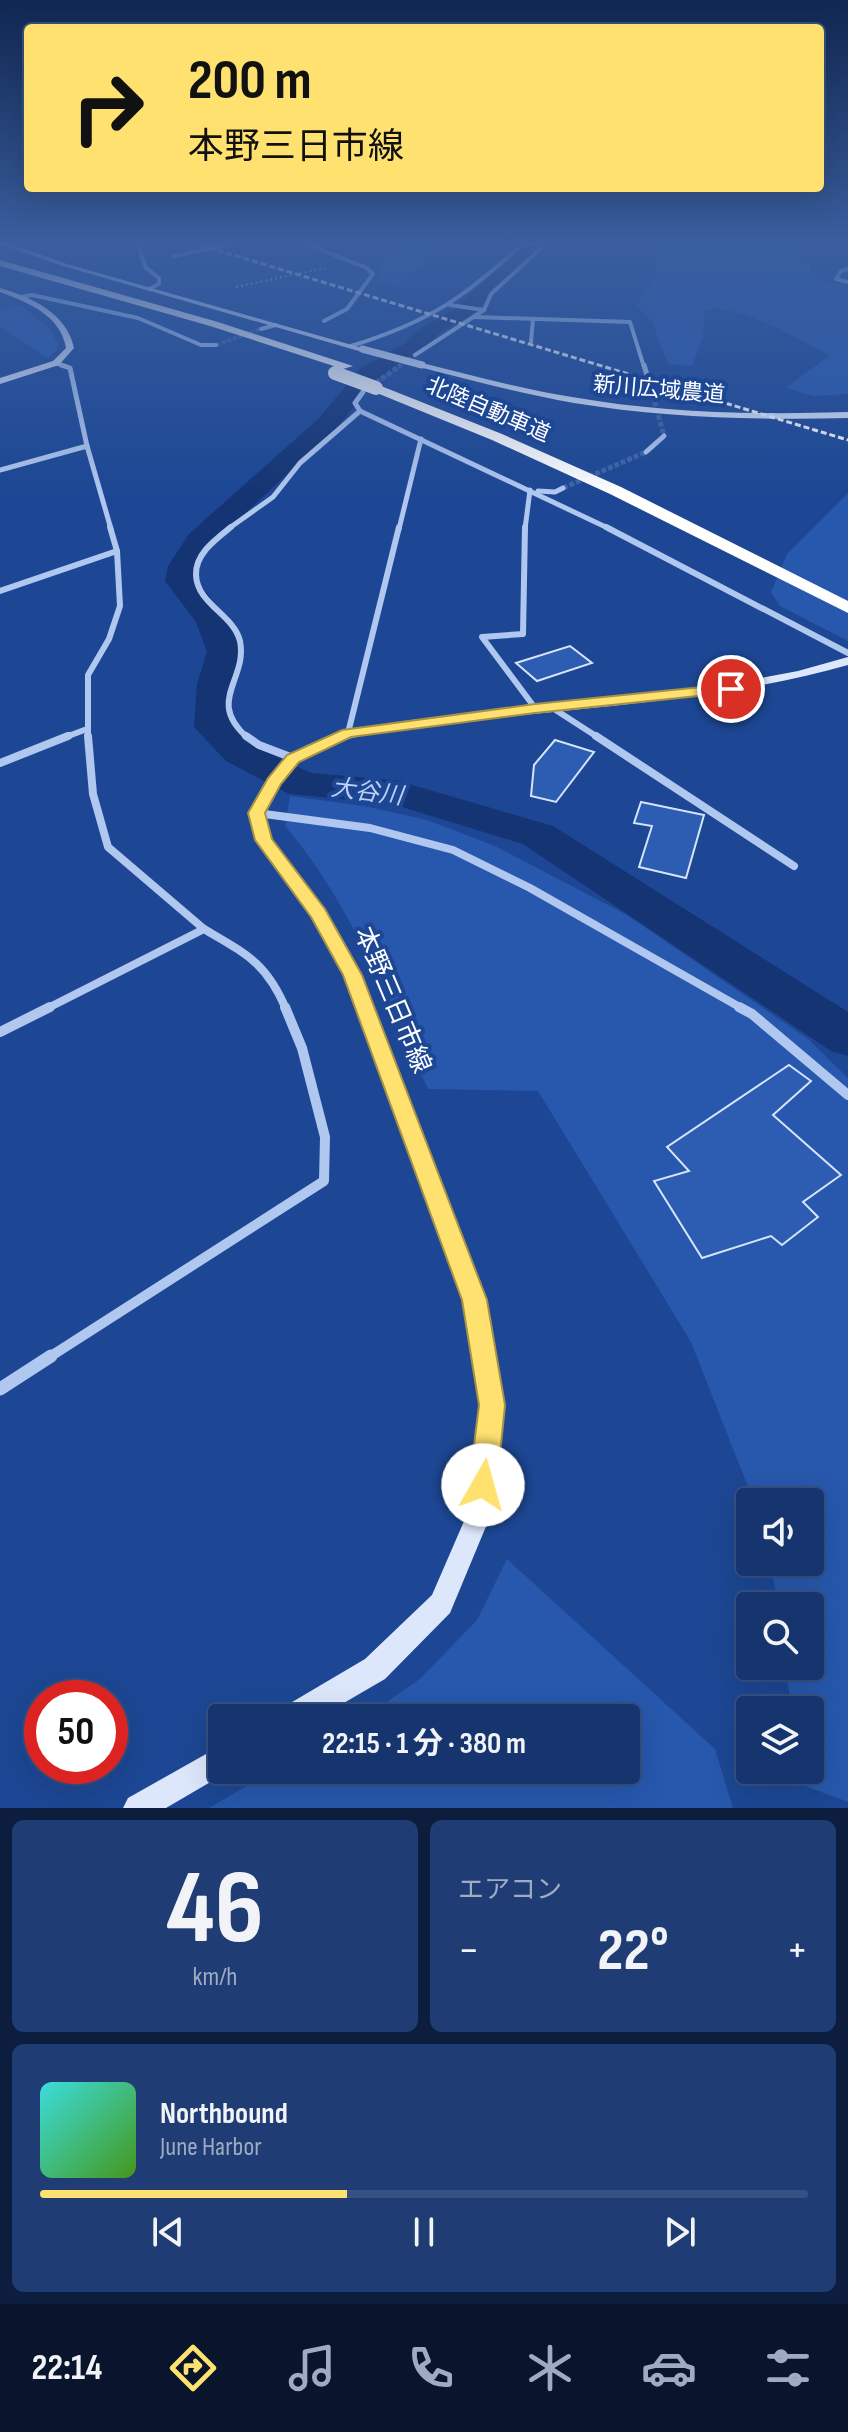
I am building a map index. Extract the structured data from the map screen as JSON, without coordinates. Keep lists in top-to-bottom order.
{
  "streets": {
    "highway": ["北陸自動車道"],
    "street": ["新川広域農道", "本野三日市線"]
  },
  "water": ["大谷川"],
  "page": {
    "turn": ["200 m", "本野三日市線"],
    "limit": "50",
    "trip": "22:15 · 1 分 · 380 m",
    "tile": [
      ["46", "km/h"],
      "エアコン"
    ],
    "heat": ["−", "22°", "+"],
    "song": ["Northbound", "June Harbor"],
    "tabs": "22:14"
  }
}
